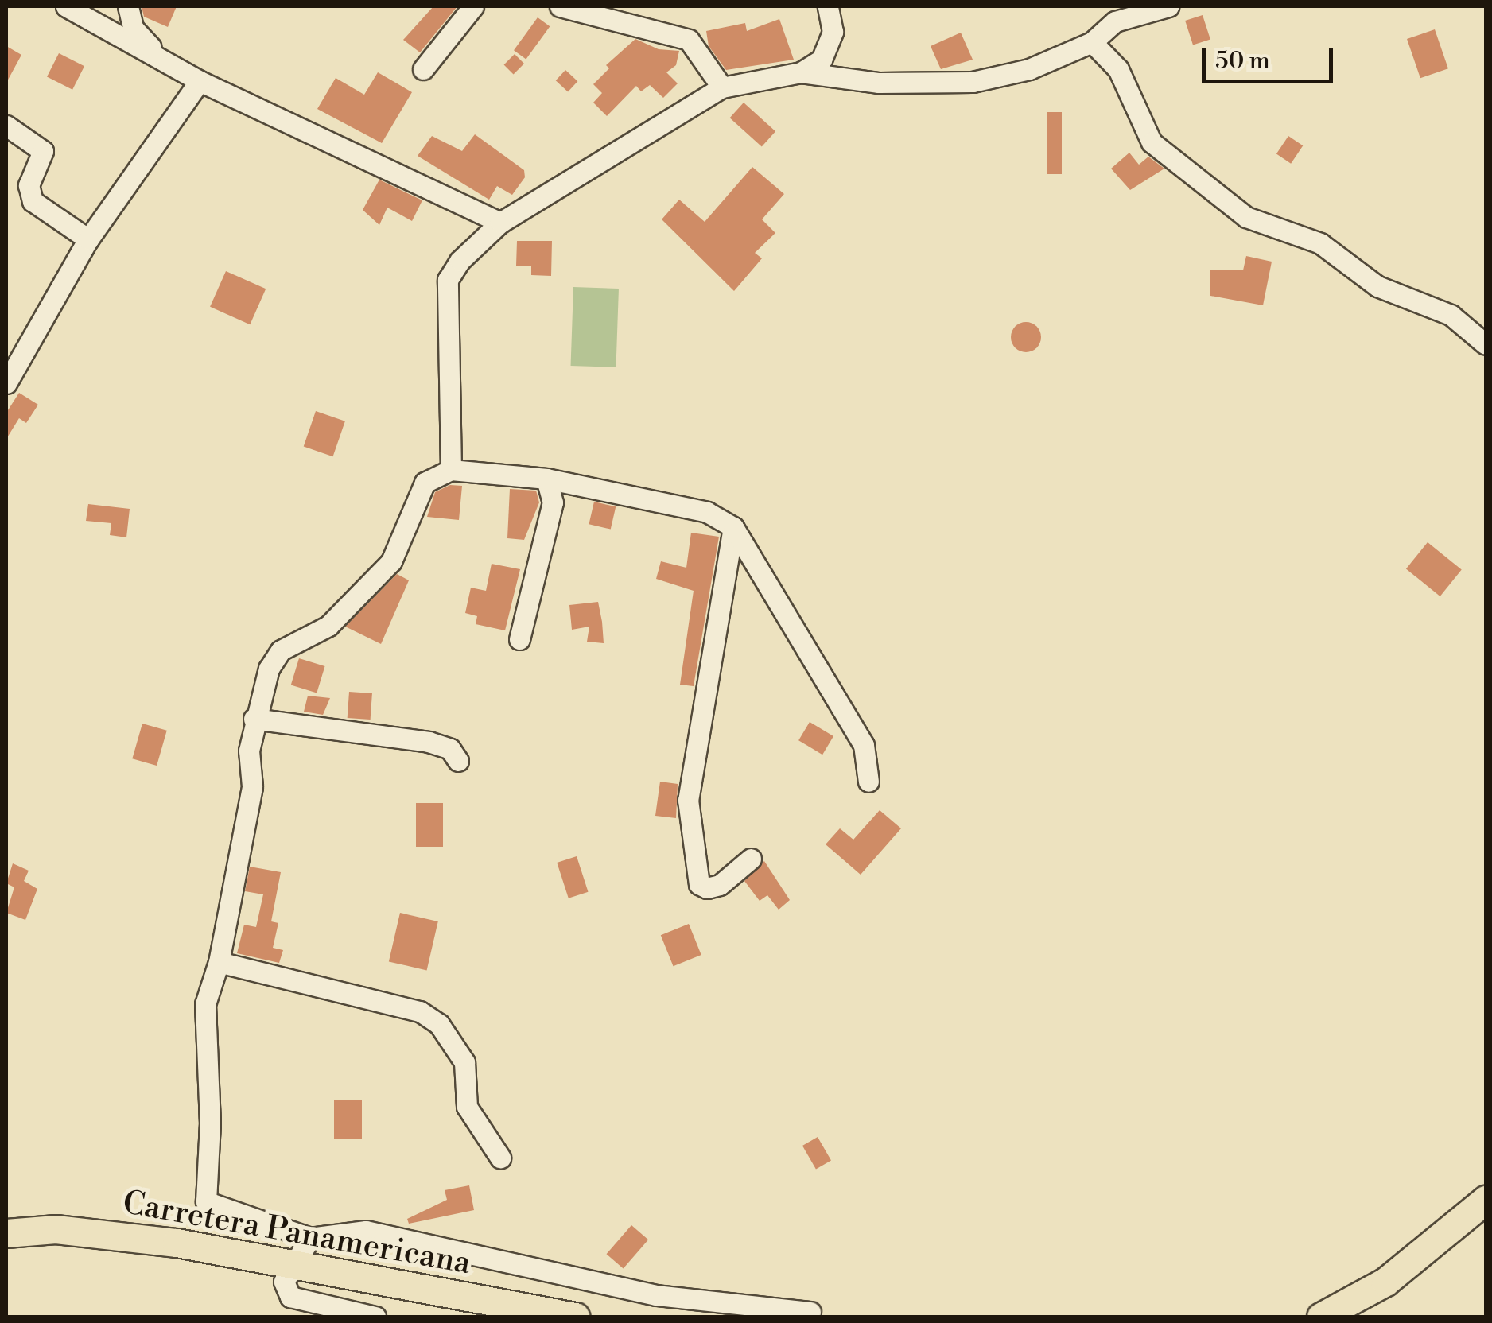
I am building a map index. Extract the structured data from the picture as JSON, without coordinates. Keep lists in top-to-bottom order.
{
  "streets": {
    "highway": ["Carretera Panamericana"]
  },
  "scale_bar": "50 m"
}
